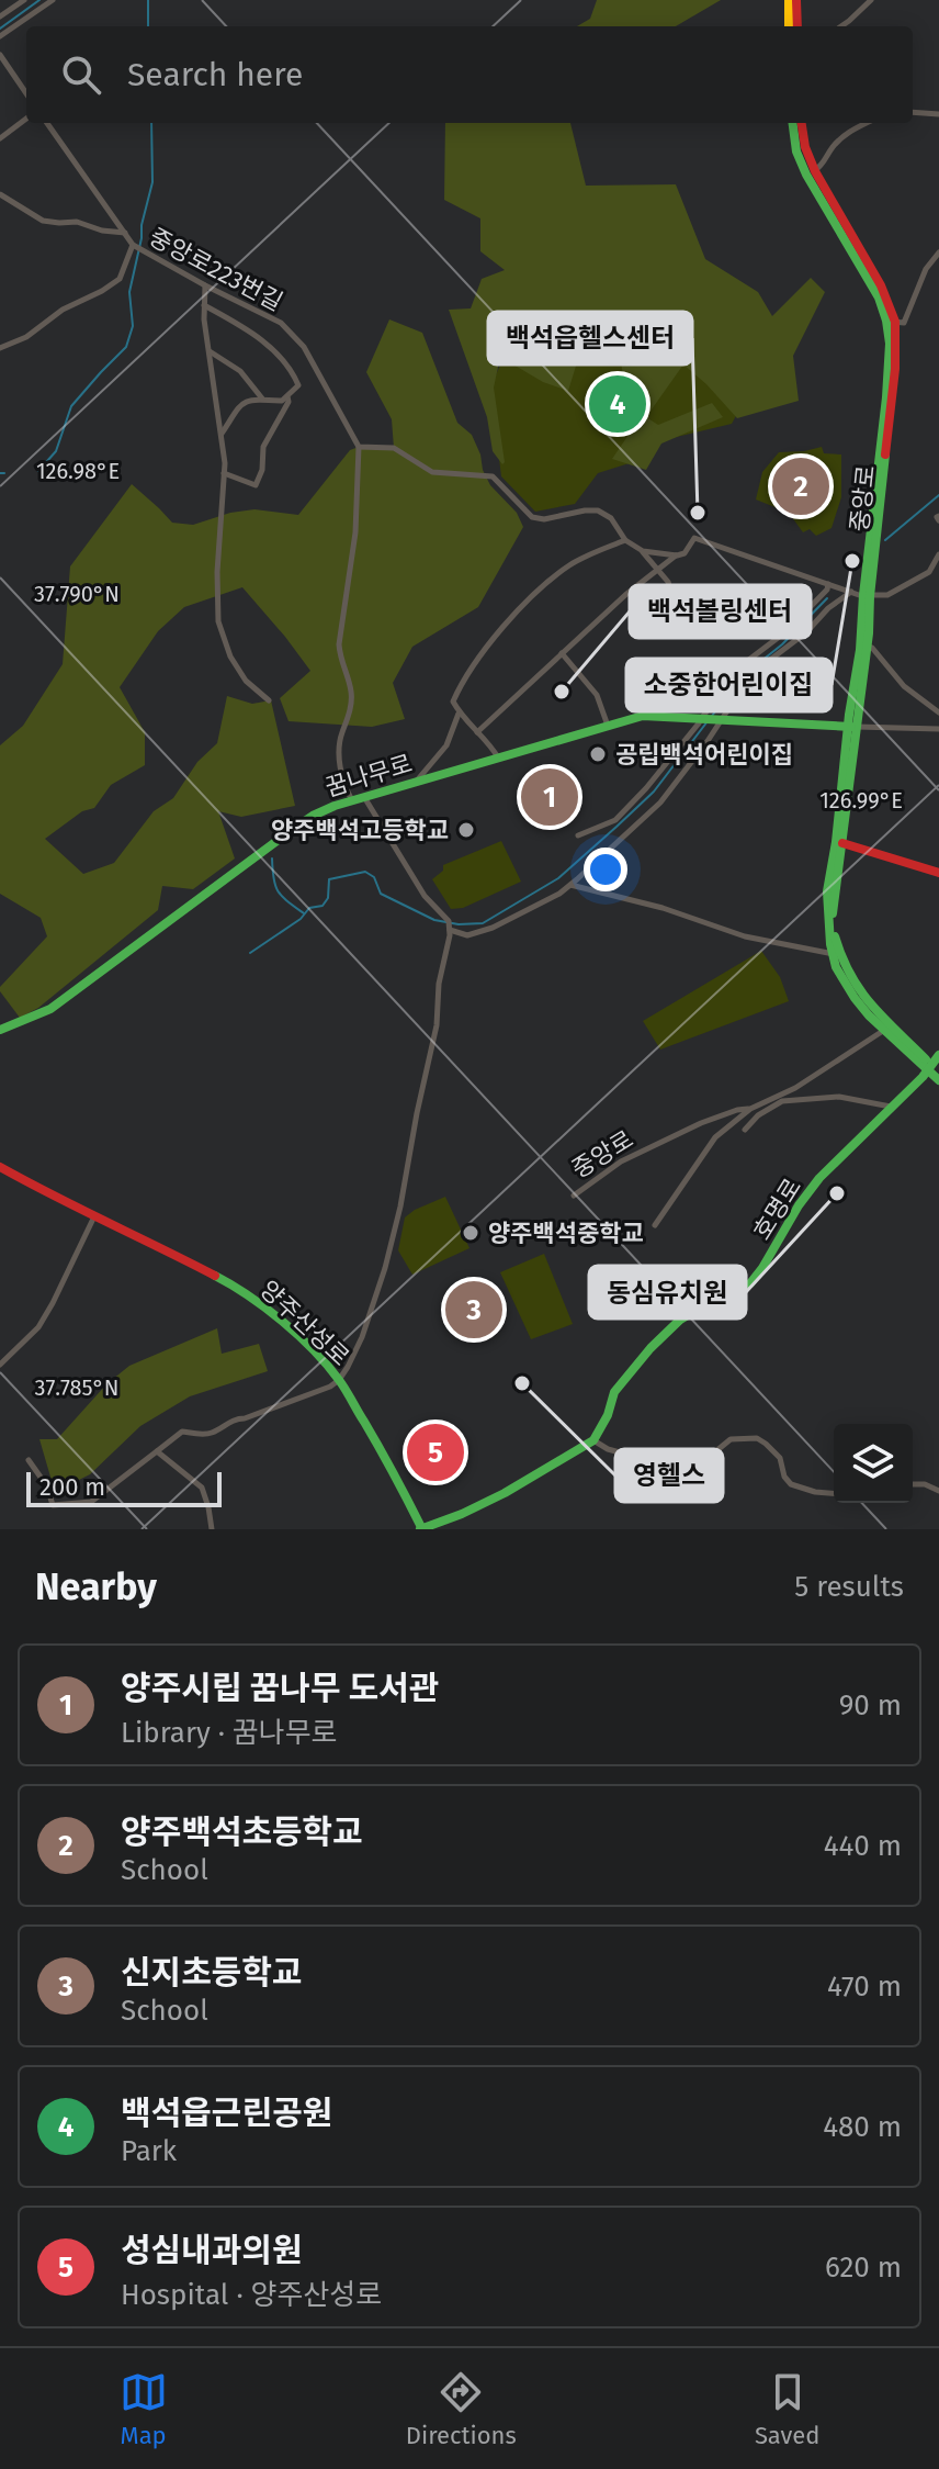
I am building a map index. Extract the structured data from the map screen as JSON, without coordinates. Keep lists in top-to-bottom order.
{
  "streets": {
    "street": [
      "중앙로223번길",
      "중앙로",
      "꿈나무로",
      "호명로",
      "양주산성로"
    ]
  },
  "crossings": [
    ["중앙로", "호명로"]
  ],
  "places": [
    "백석읍헬스센터",
    "소중한어린이집",
    "백석볼링센터",
    "공립백석어린이집",
    "양주백석고등학교",
    "동심유치원",
    "양주백석중학교",
    "영헬스"
  ],
  "scale_bar": "200 m",
  "page": {
    "search": "Search here",
    "pins": [
      "4",
      "2",
      "1",
      "3",
      "5"
    ],
    "scale": "200 m",
    "heading": ["Nearby", "5 results"],
    "list": [
      {
        "mark": "1",
        "name": "양주시립 꿈나무 도서관",
        "note": "Library · 꿈나무로",
        "value": "90 m"
      },
      {
        "mark": "2",
        "name": "양주백석초등학교",
        "note": "School",
        "value": "440 m"
      },
      {
        "mark": "3",
        "name": "신지초등학교",
        "note": "School",
        "value": "470 m"
      },
      {
        "mark": "4",
        "name": "백석읍근린공원",
        "note": "Park",
        "value": "480 m"
      },
      {
        "mark": "5",
        "name": "성심내과의원",
        "note": "Hospital · 양주산성로",
        "value": "620 m"
      }
    ],
    "nav": ["Map", "Directions", "Saved"]
  },
  "coordinates": [
    "126.98°E",
    "37.790°N",
    "126.99°E",
    "37.785°N"
  ]
}
